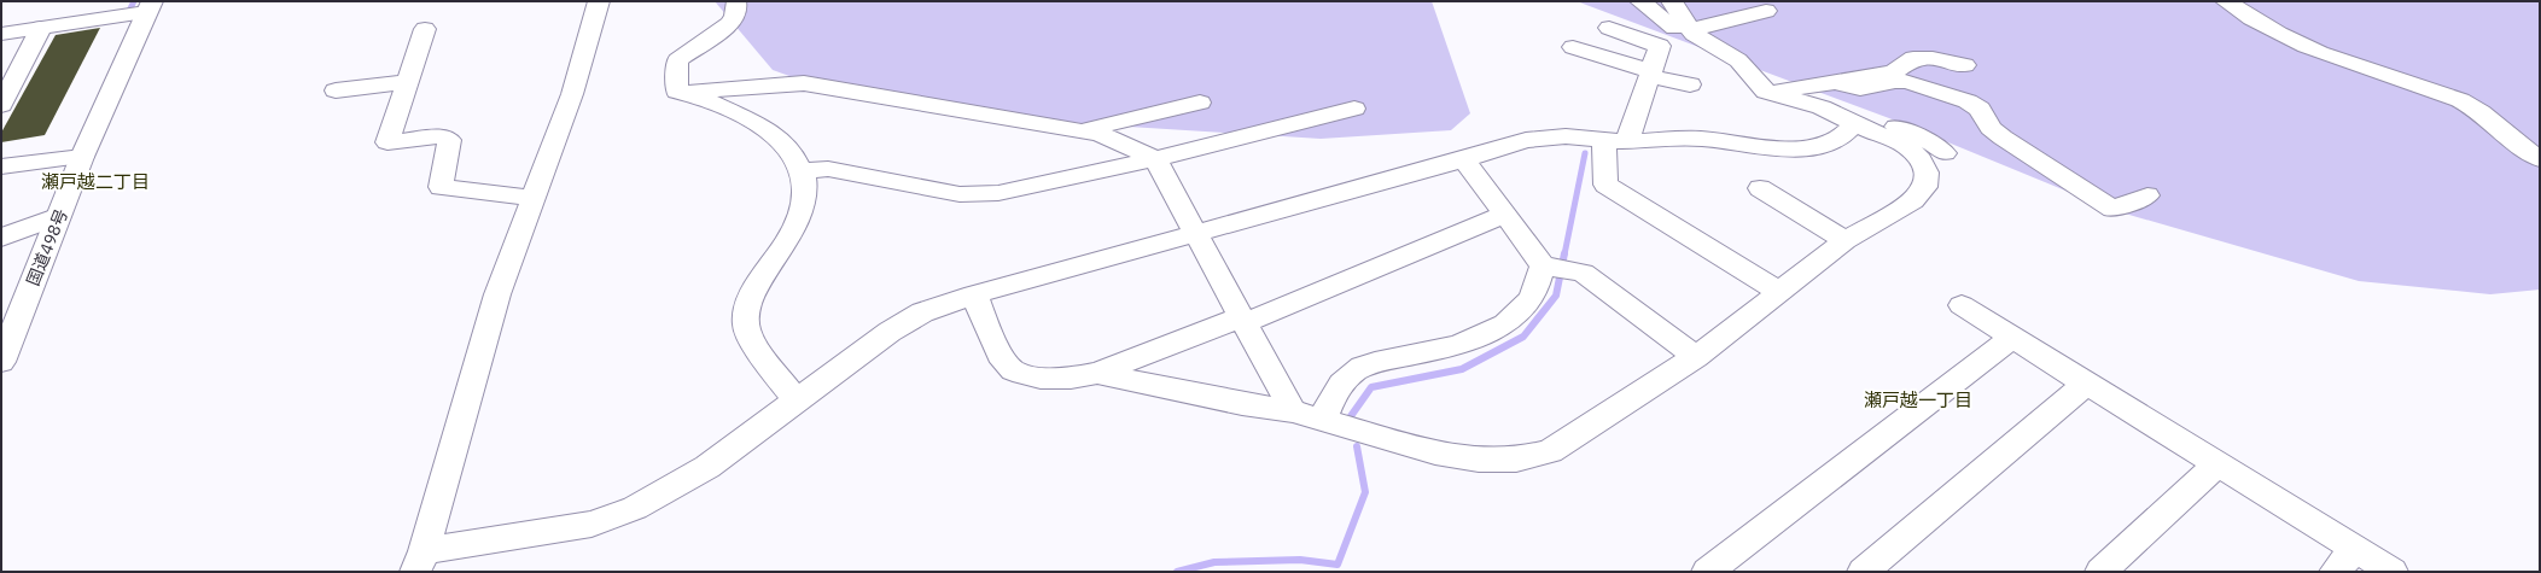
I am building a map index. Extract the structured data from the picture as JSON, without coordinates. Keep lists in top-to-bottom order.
{
  "streets": {
    "main road": ["国道498号"]
  },
  "districts": ["瀬戸越二丁目", "瀬戸越一丁目"]
}
